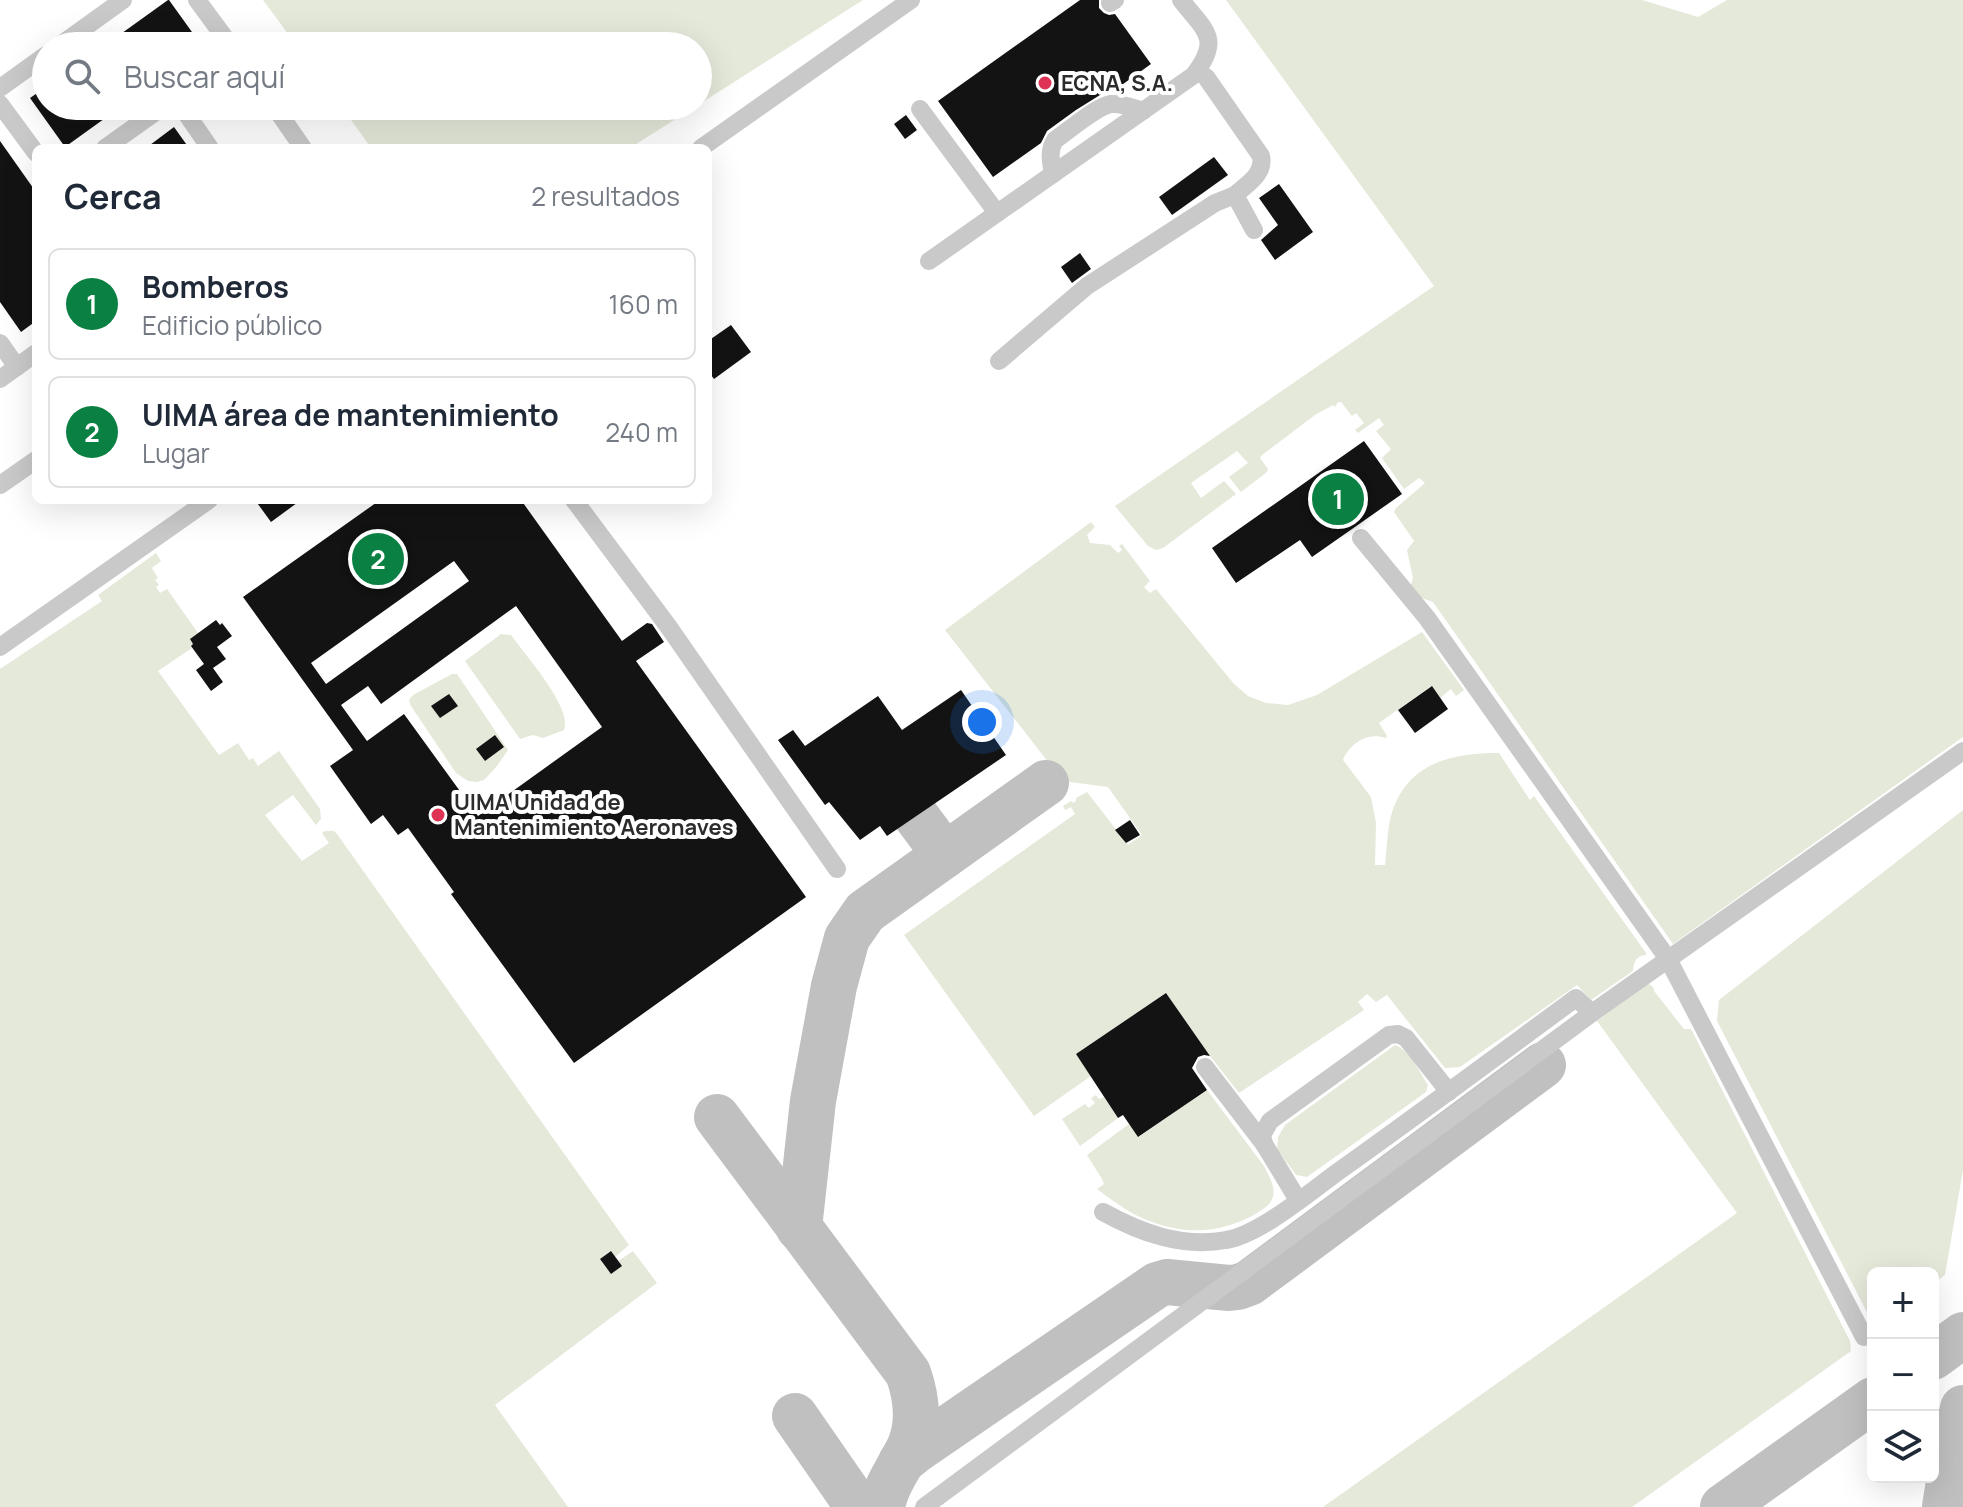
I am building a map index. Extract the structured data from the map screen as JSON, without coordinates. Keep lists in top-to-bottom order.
{
  "places": ["ECNA, S.A.", "UIMA Unidad de Mantenimiento Aeronaves"],
  "page": {
    "search": "Buscar aquí",
    "heading": ["Cerca", "2 resultados"],
    "list": [
      {
        "mark": "1",
        "name": "Bomberos",
        "note": "Edificio público",
        "value": "160 m"
      },
      {
        "mark": "2",
        "name": "UIMA área de mantenimiento",
        "note": "Lugar",
        "value": "240 m"
      }
    ],
    "pins": ["1", "2"],
    "map_buttons": ["+", "−"]
  }
}
